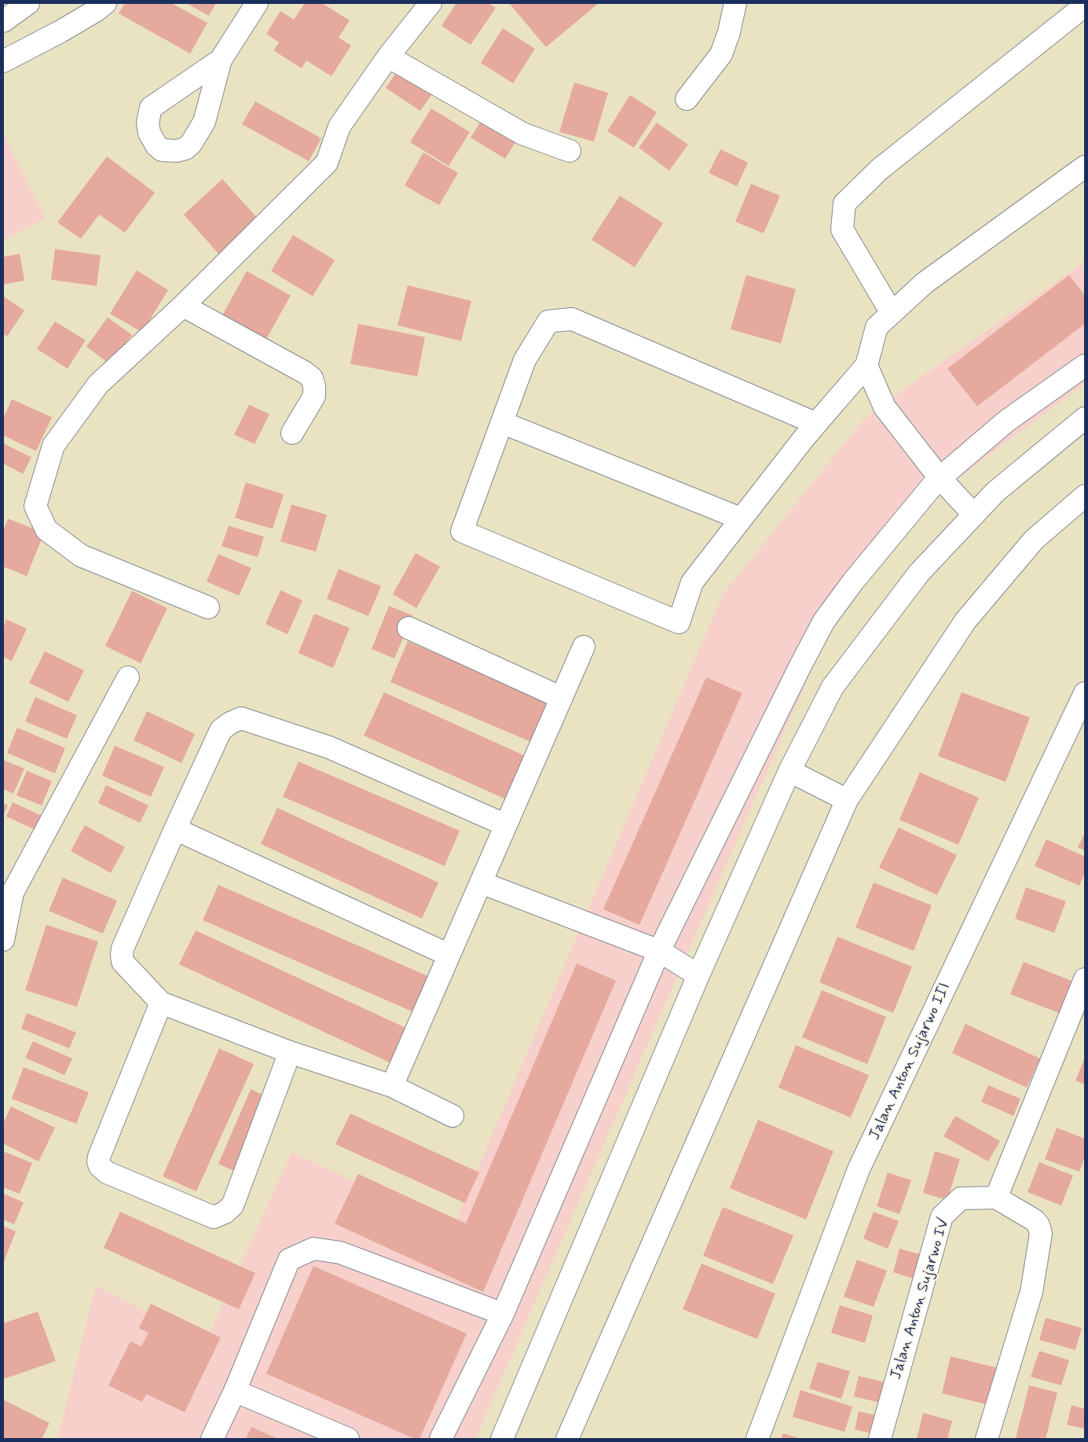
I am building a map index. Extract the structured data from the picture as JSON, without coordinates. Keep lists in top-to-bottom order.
{
  "streets": {
    "street": ["Jalan Anton Sujarwo III", "Jalan Anton Sujarwo IV"]
  }
}
